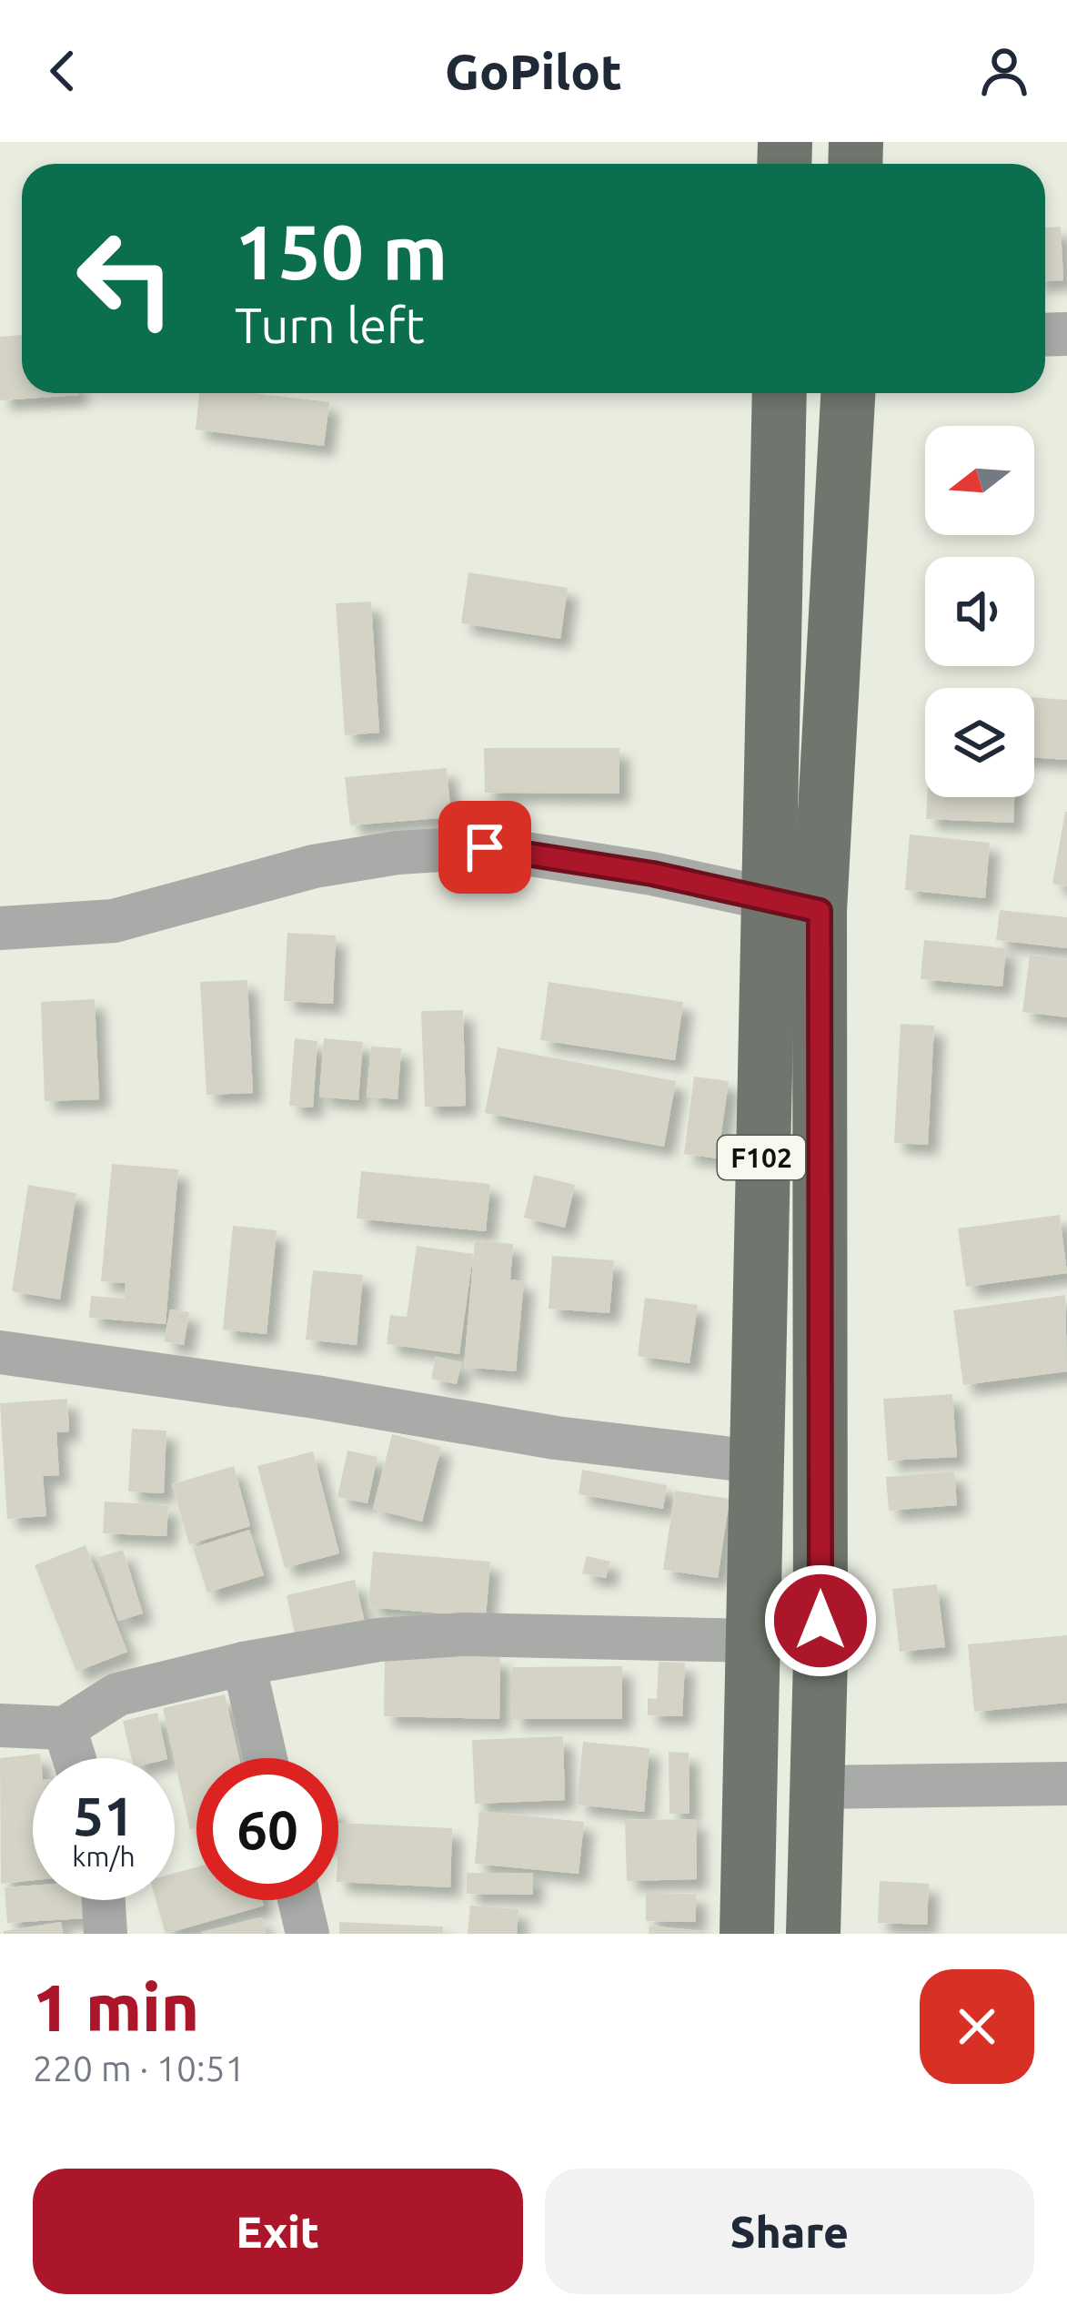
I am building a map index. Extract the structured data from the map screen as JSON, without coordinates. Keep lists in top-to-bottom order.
{
  "streets": {
    "main road": ["F102"]
  },
  "north": "left",
  "page": {
    "header": "GoPilot",
    "turn": ["150 m", "Turn left"],
    "speed": "51 km/h",
    "limit": "60",
    "heading": ["1 min", "220 m · 10:51"],
    "buttons": ["Exit", "Share"]
  }
}
